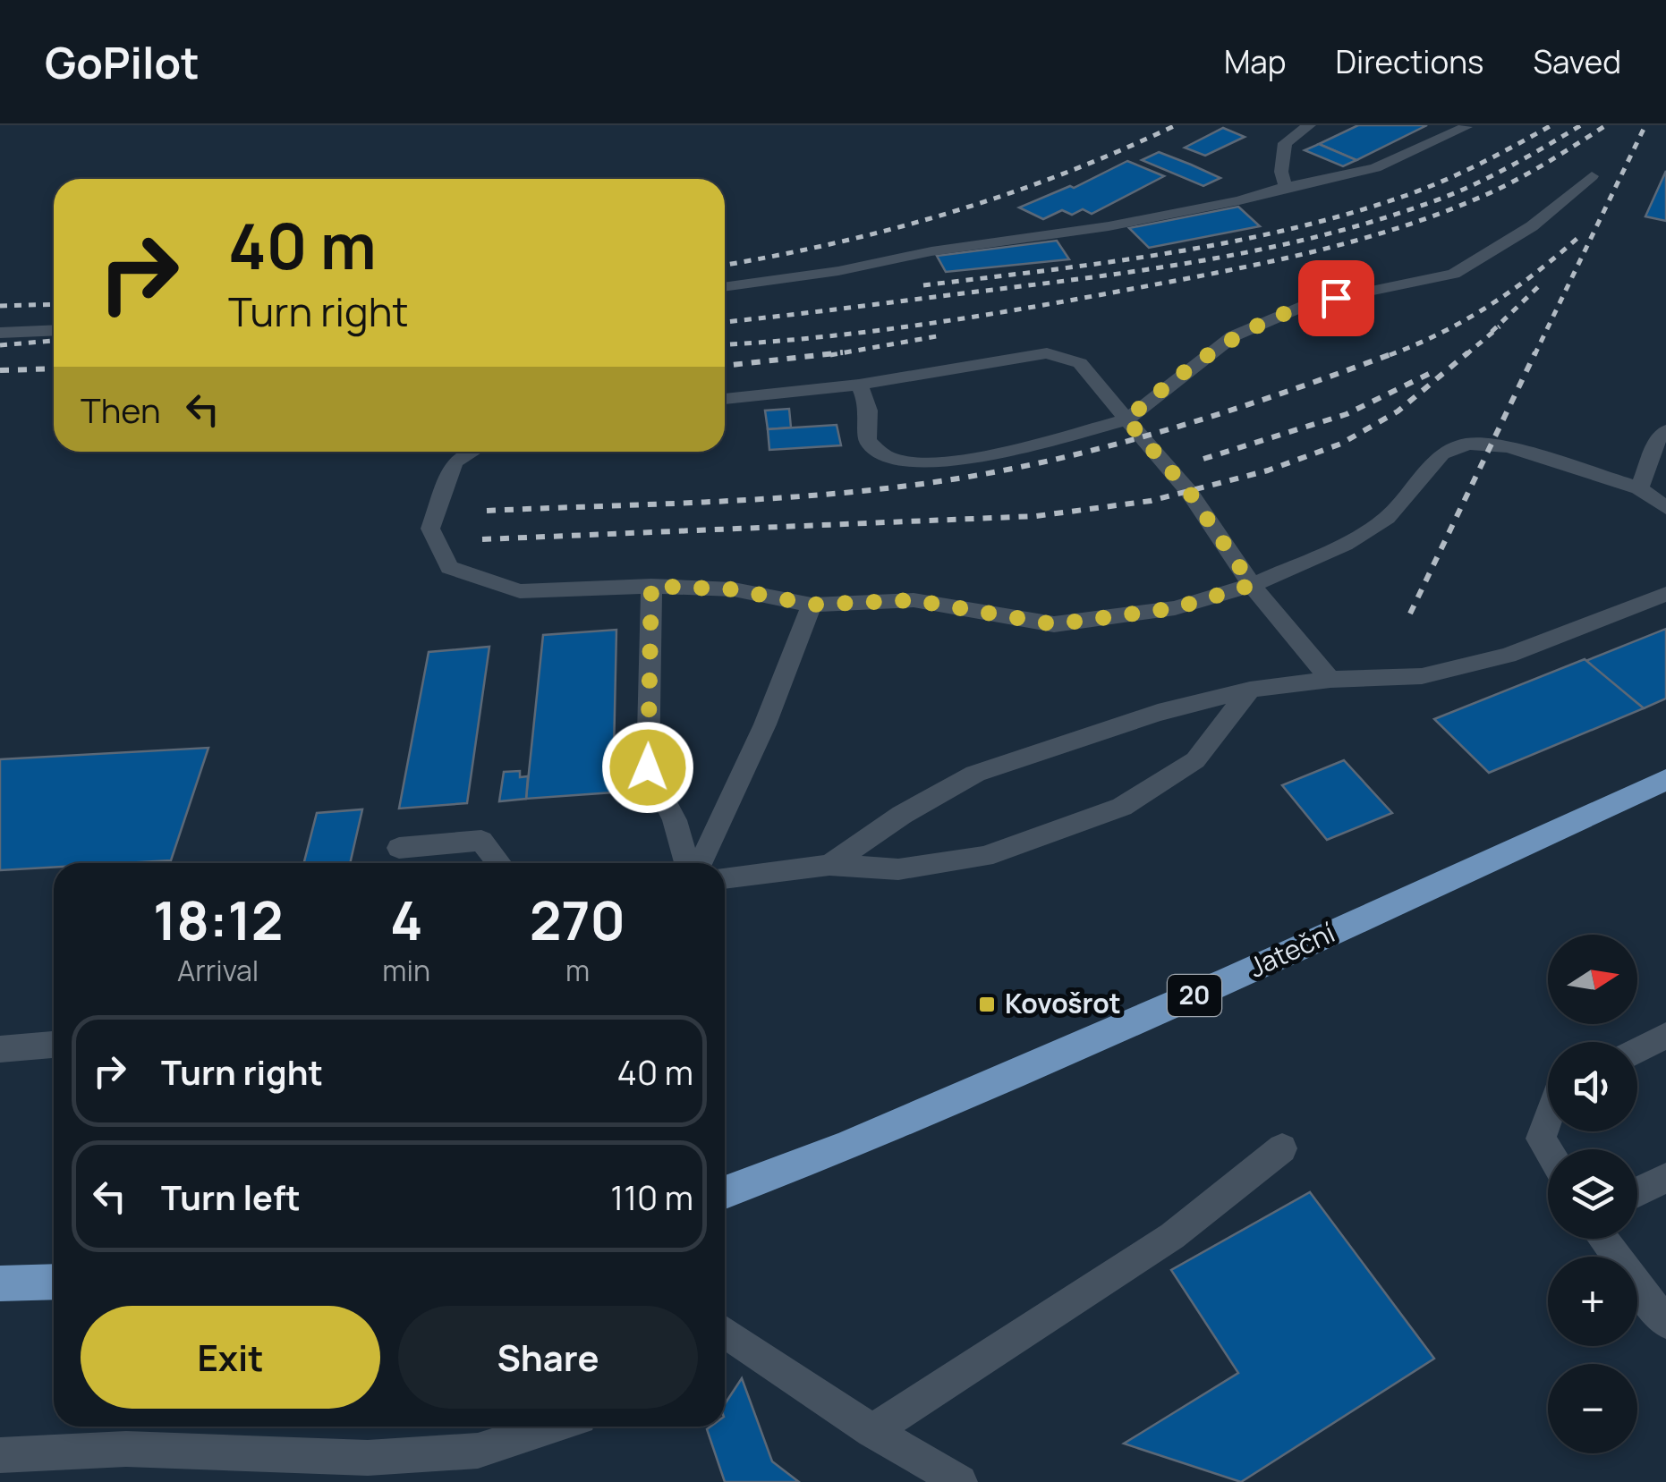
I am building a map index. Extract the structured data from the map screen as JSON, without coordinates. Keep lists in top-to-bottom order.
{
  "streets": {
    "main road": ["Jateční", "20"]
  },
  "places": {
    "transit": ["Kovošrot"]
  },
  "north": "right",
  "page": {
    "header": "GoPilot",
    "nav": ["Map", "Directions", "Saved"],
    "turn": ["40 m", "Turn right"],
    "then": "Then",
    "eta": [
      "18:12",
      "Arrival",
      "4",
      "min",
      "270",
      "m"
    ],
    "map_buttons": ["+", "−"],
    "list": [
      {
        "name": "Turn right",
        "value": "40 m"
      },
      {
        "name": "Turn left",
        "value": "110 m"
      }
    ],
    "buttons": ["Exit", "Share"]
  }
}
